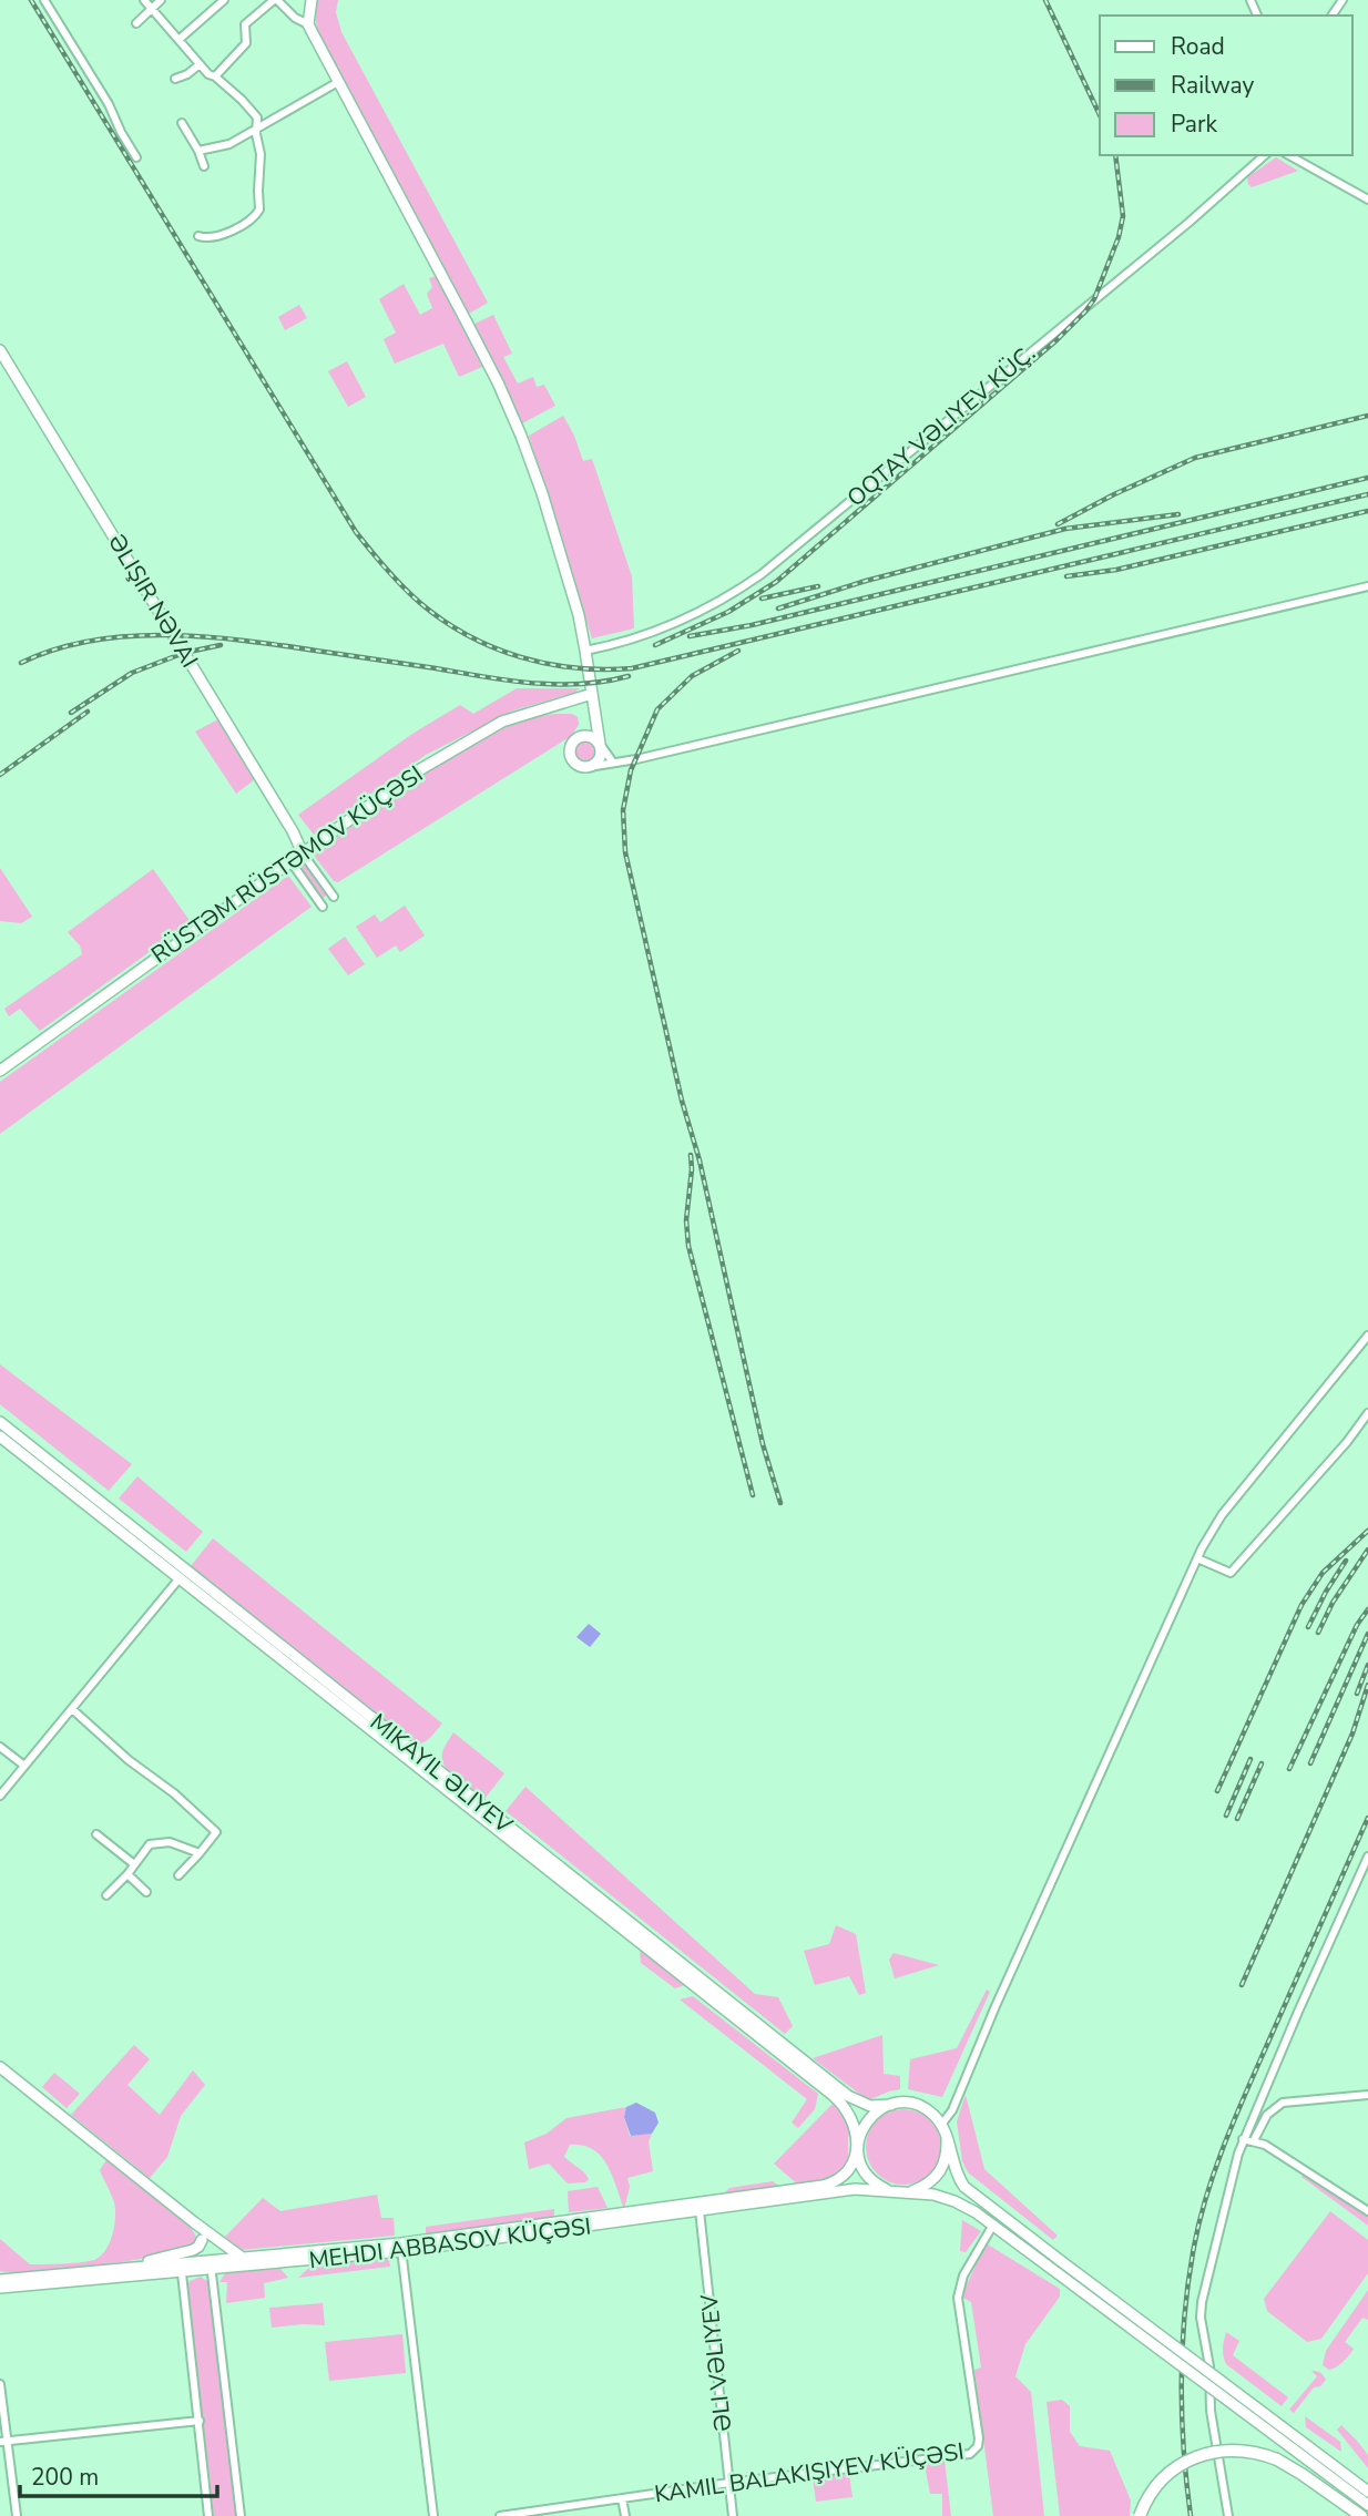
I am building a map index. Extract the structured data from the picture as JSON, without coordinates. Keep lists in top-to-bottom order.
{
  "streets": {
    "street": [
      "OQTAY VƏLIYEV KÜÇ.",
      "ƏLIŞIR NƏVAI",
      "RÜSTƏM RÜSTƏMOV KÜÇƏSI",
      "MEHDI ABBASOV KÜÇƏSI",
      "ƏLI VƏLIYEV",
      "KAMIL BALAKIŞIYEV KÜÇƏSI"
    ]
  },
  "crossings": [
    ["ƏLIŞIR NƏVAI", "RÜSTƏM RÜSTƏMOV KÜÇƏSI"],
    ["MEHDI ABBASOV KÜÇƏSI", "ƏLI VƏLIYEV"],
    ["MEHDI ABBASOV KÜÇƏSI", "KAMIL BALAKIŞIYEV KÜÇƏSI"],
    ["ƏLI VƏLIYEV", "KAMIL BALAKIŞIYEV KÜÇƏSI"]
  ],
  "legend": ["Road", "Railway", "Park"],
  "scale_bar": "200 m"
}
